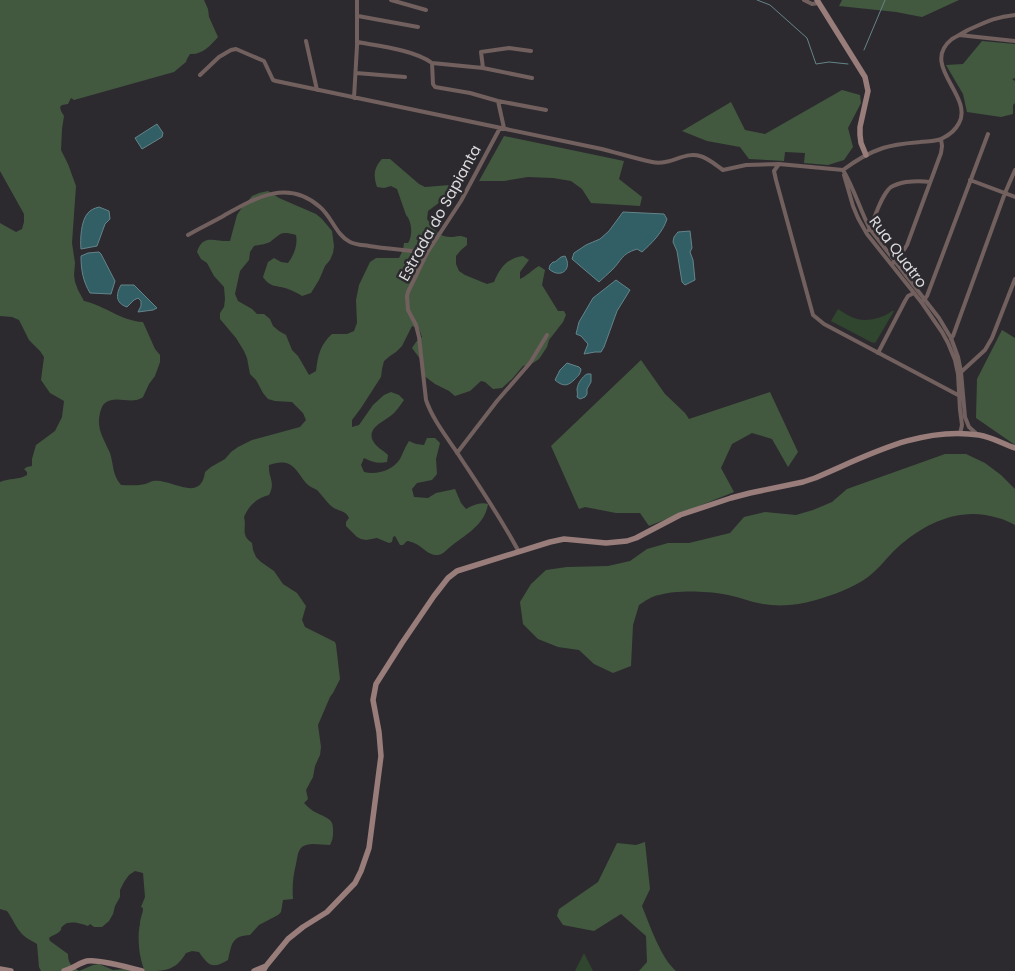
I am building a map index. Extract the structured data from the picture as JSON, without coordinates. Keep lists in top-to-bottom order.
{
  "streets": {
    "street": ["Estrada do Sapianta", "Rua Quatro"]
  },
  "crossings": [
    ["Estrada do Sapianta", "Rua Quatro"]
  ]
}
